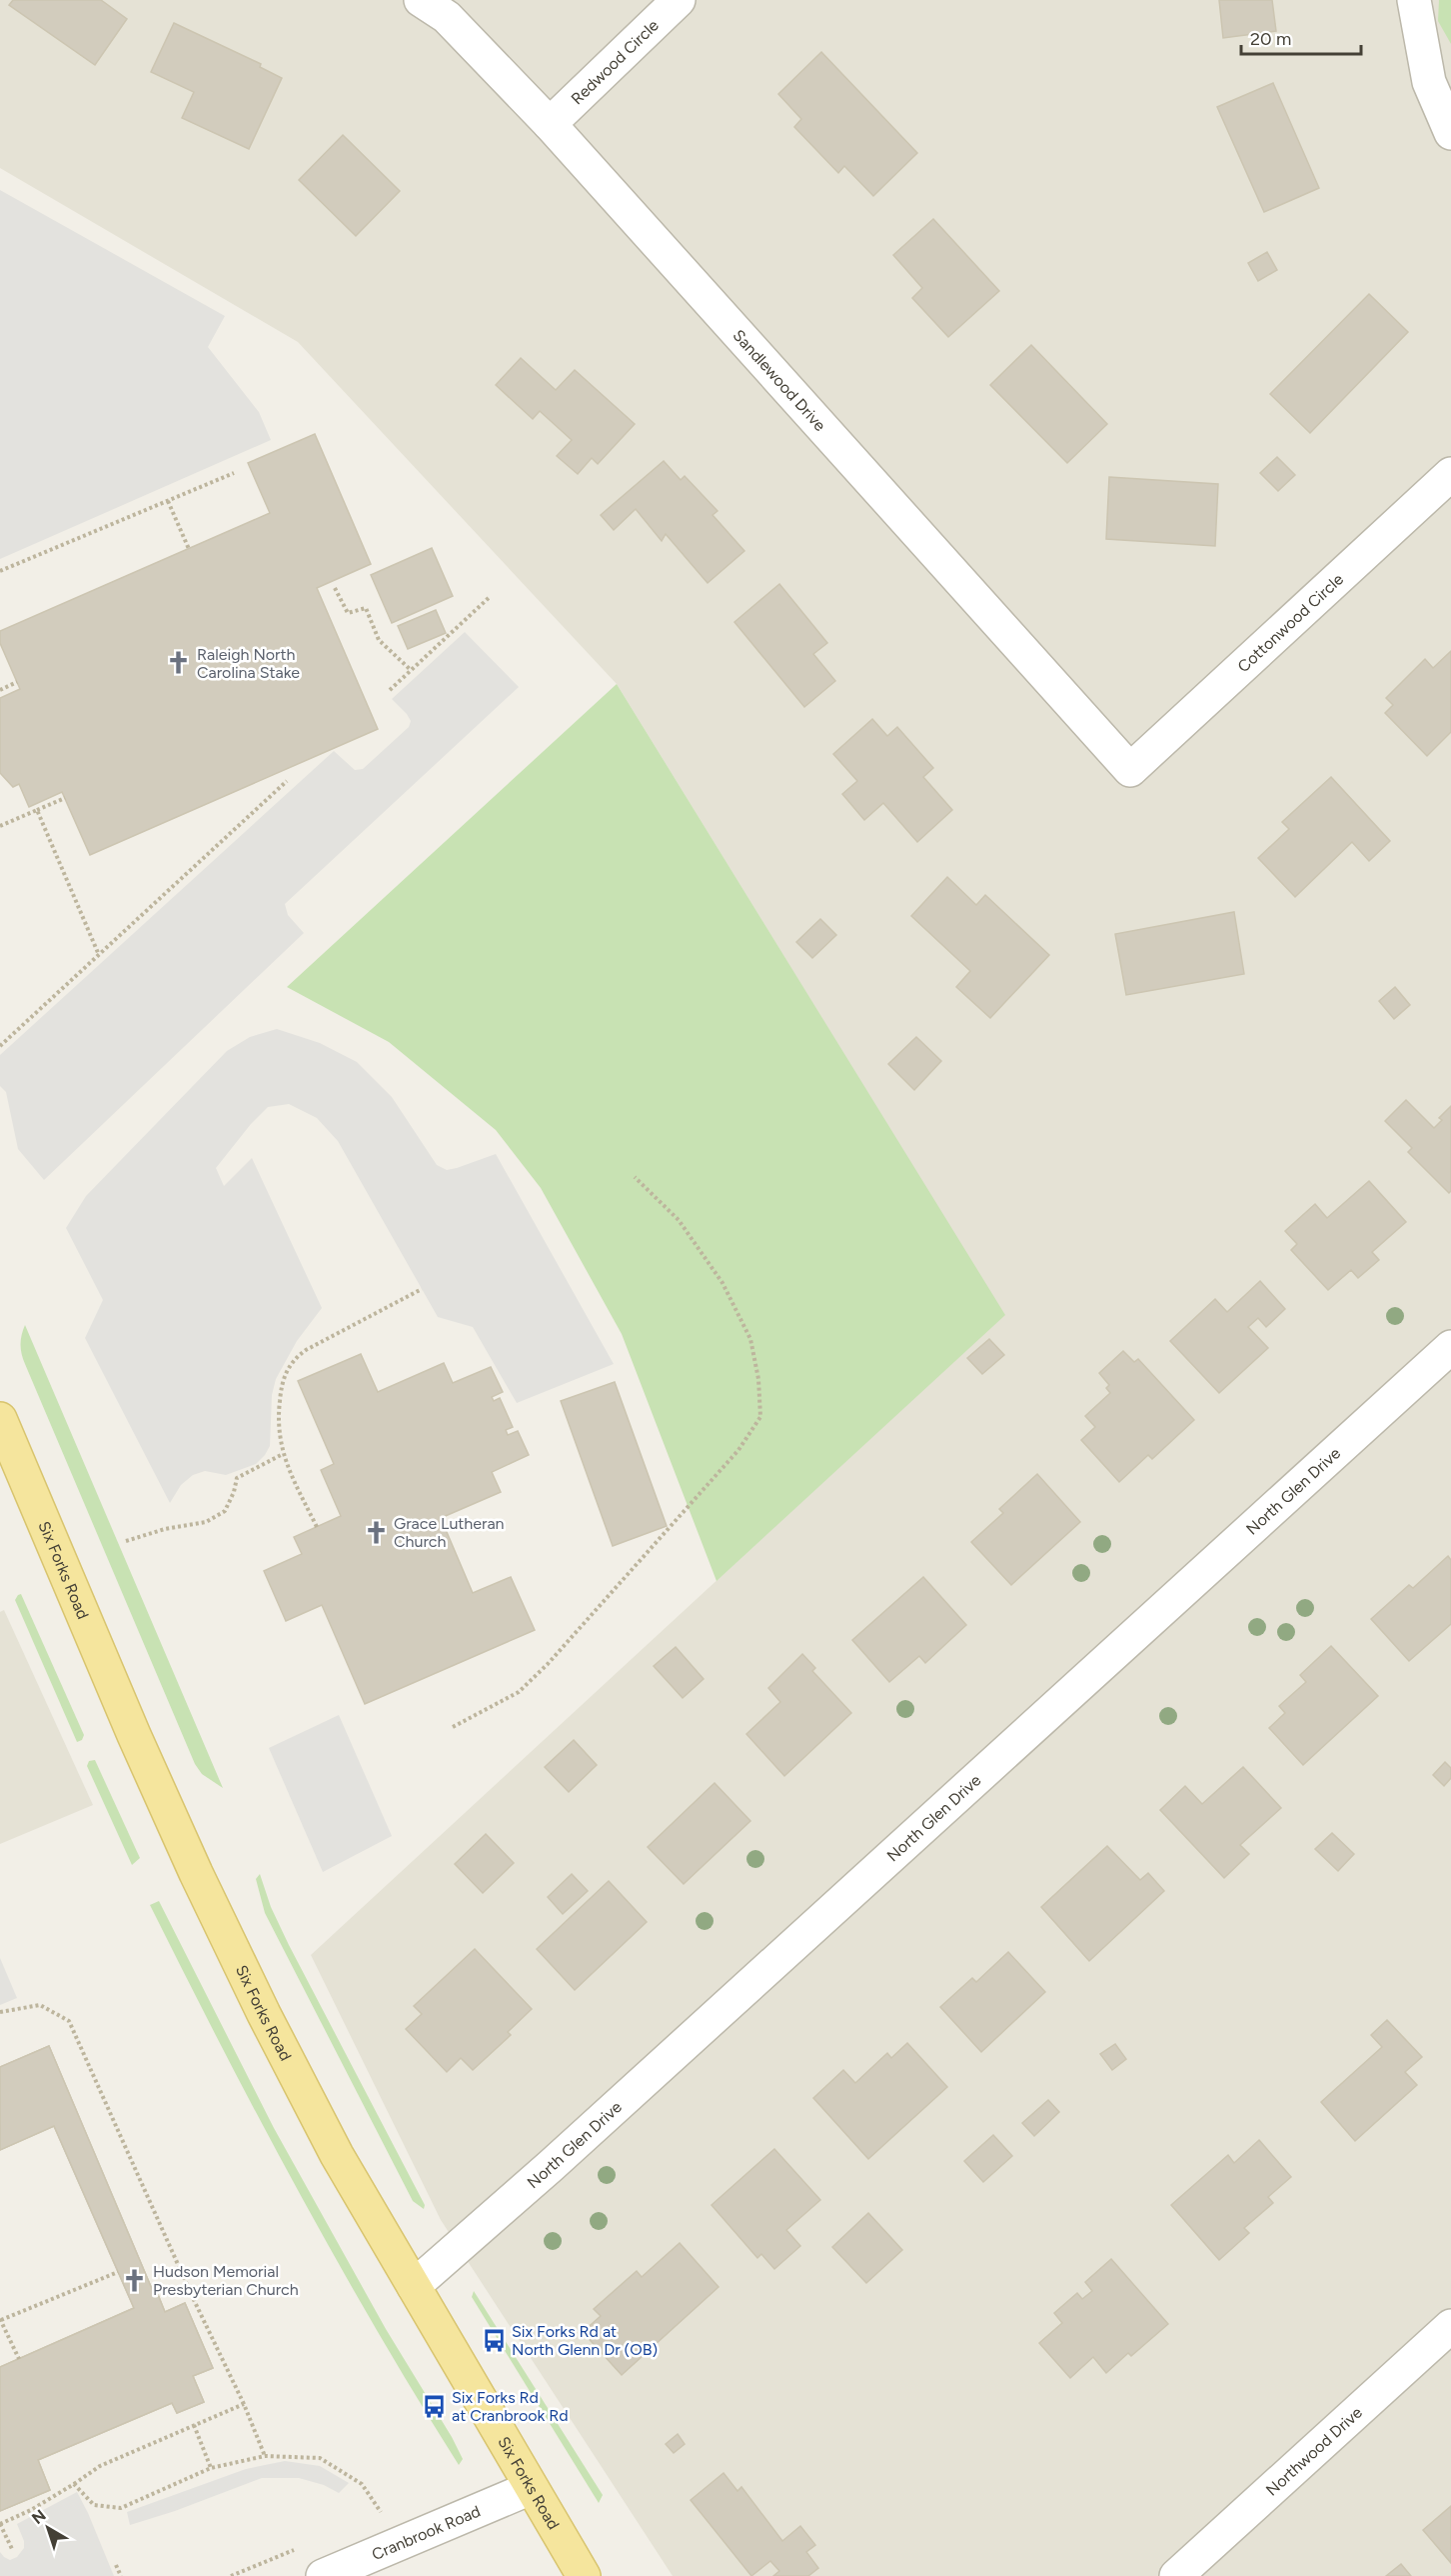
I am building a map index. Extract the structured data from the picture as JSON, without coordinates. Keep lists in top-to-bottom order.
{
  "streets": {
    "main road": ["Six Forks Road"],
    "street": [
      "Redwood Circle",
      "Sandlewood Drive",
      "Cottonwood Circle",
      "North Glen Drive",
      "Northwood Drive",
      "Cranbrook Road"
    ]
  },
  "crossings": [
    ["Redwood Circle", "Sandlewood Drive"],
    ["Sandlewood Drive", "Cottonwood Circle"],
    ["North Glen Drive", "Six Forks Road"],
    ["Six Forks Road", "Cranbrook Road"]
  ],
  "places": {
    "church": ["Raleigh North Carolina Stake", "Grace Lutheran Church", "Hudson Memorial Presbyterian Church"],
    "bus stop": ["Six Forks Rd at North Glenn Dr (OB)", "Six Forks Rd at Cranbrook Rd"]
  },
  "scale_bar": "20 m",
  "north": "top left"
}
